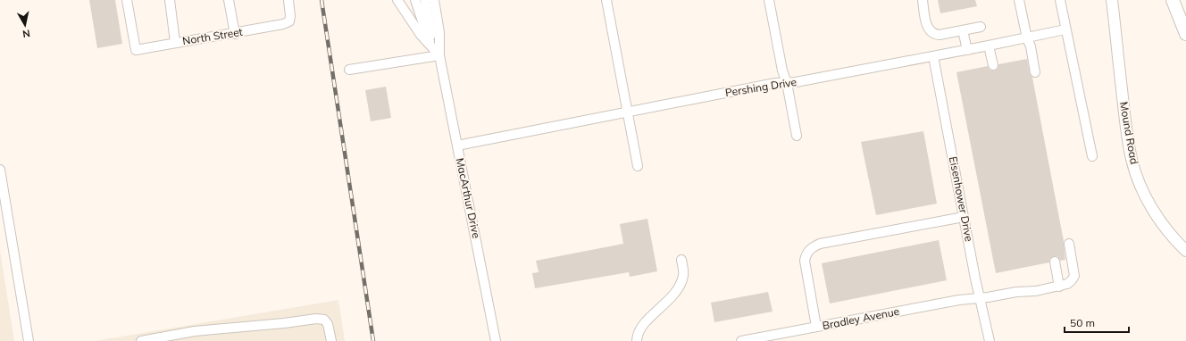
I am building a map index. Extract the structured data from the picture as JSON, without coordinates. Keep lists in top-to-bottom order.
{
  "streets": {
    "main road": ["Mound Road"],
    "street": [
      "North Street",
      "Pershing Drive",
      "MacArthur Drive",
      "Eisenhower Drive",
      "Bradley Avenue"
    ]
  },
  "crossings": [
    ["Pershing Drive", "MacArthur Drive"],
    ["Pershing Drive", "Eisenhower Drive"],
    ["Eisenhower Drive", "Bradley Avenue"]
  ],
  "scale_bar": "50 m",
  "north": "bottom"
}
